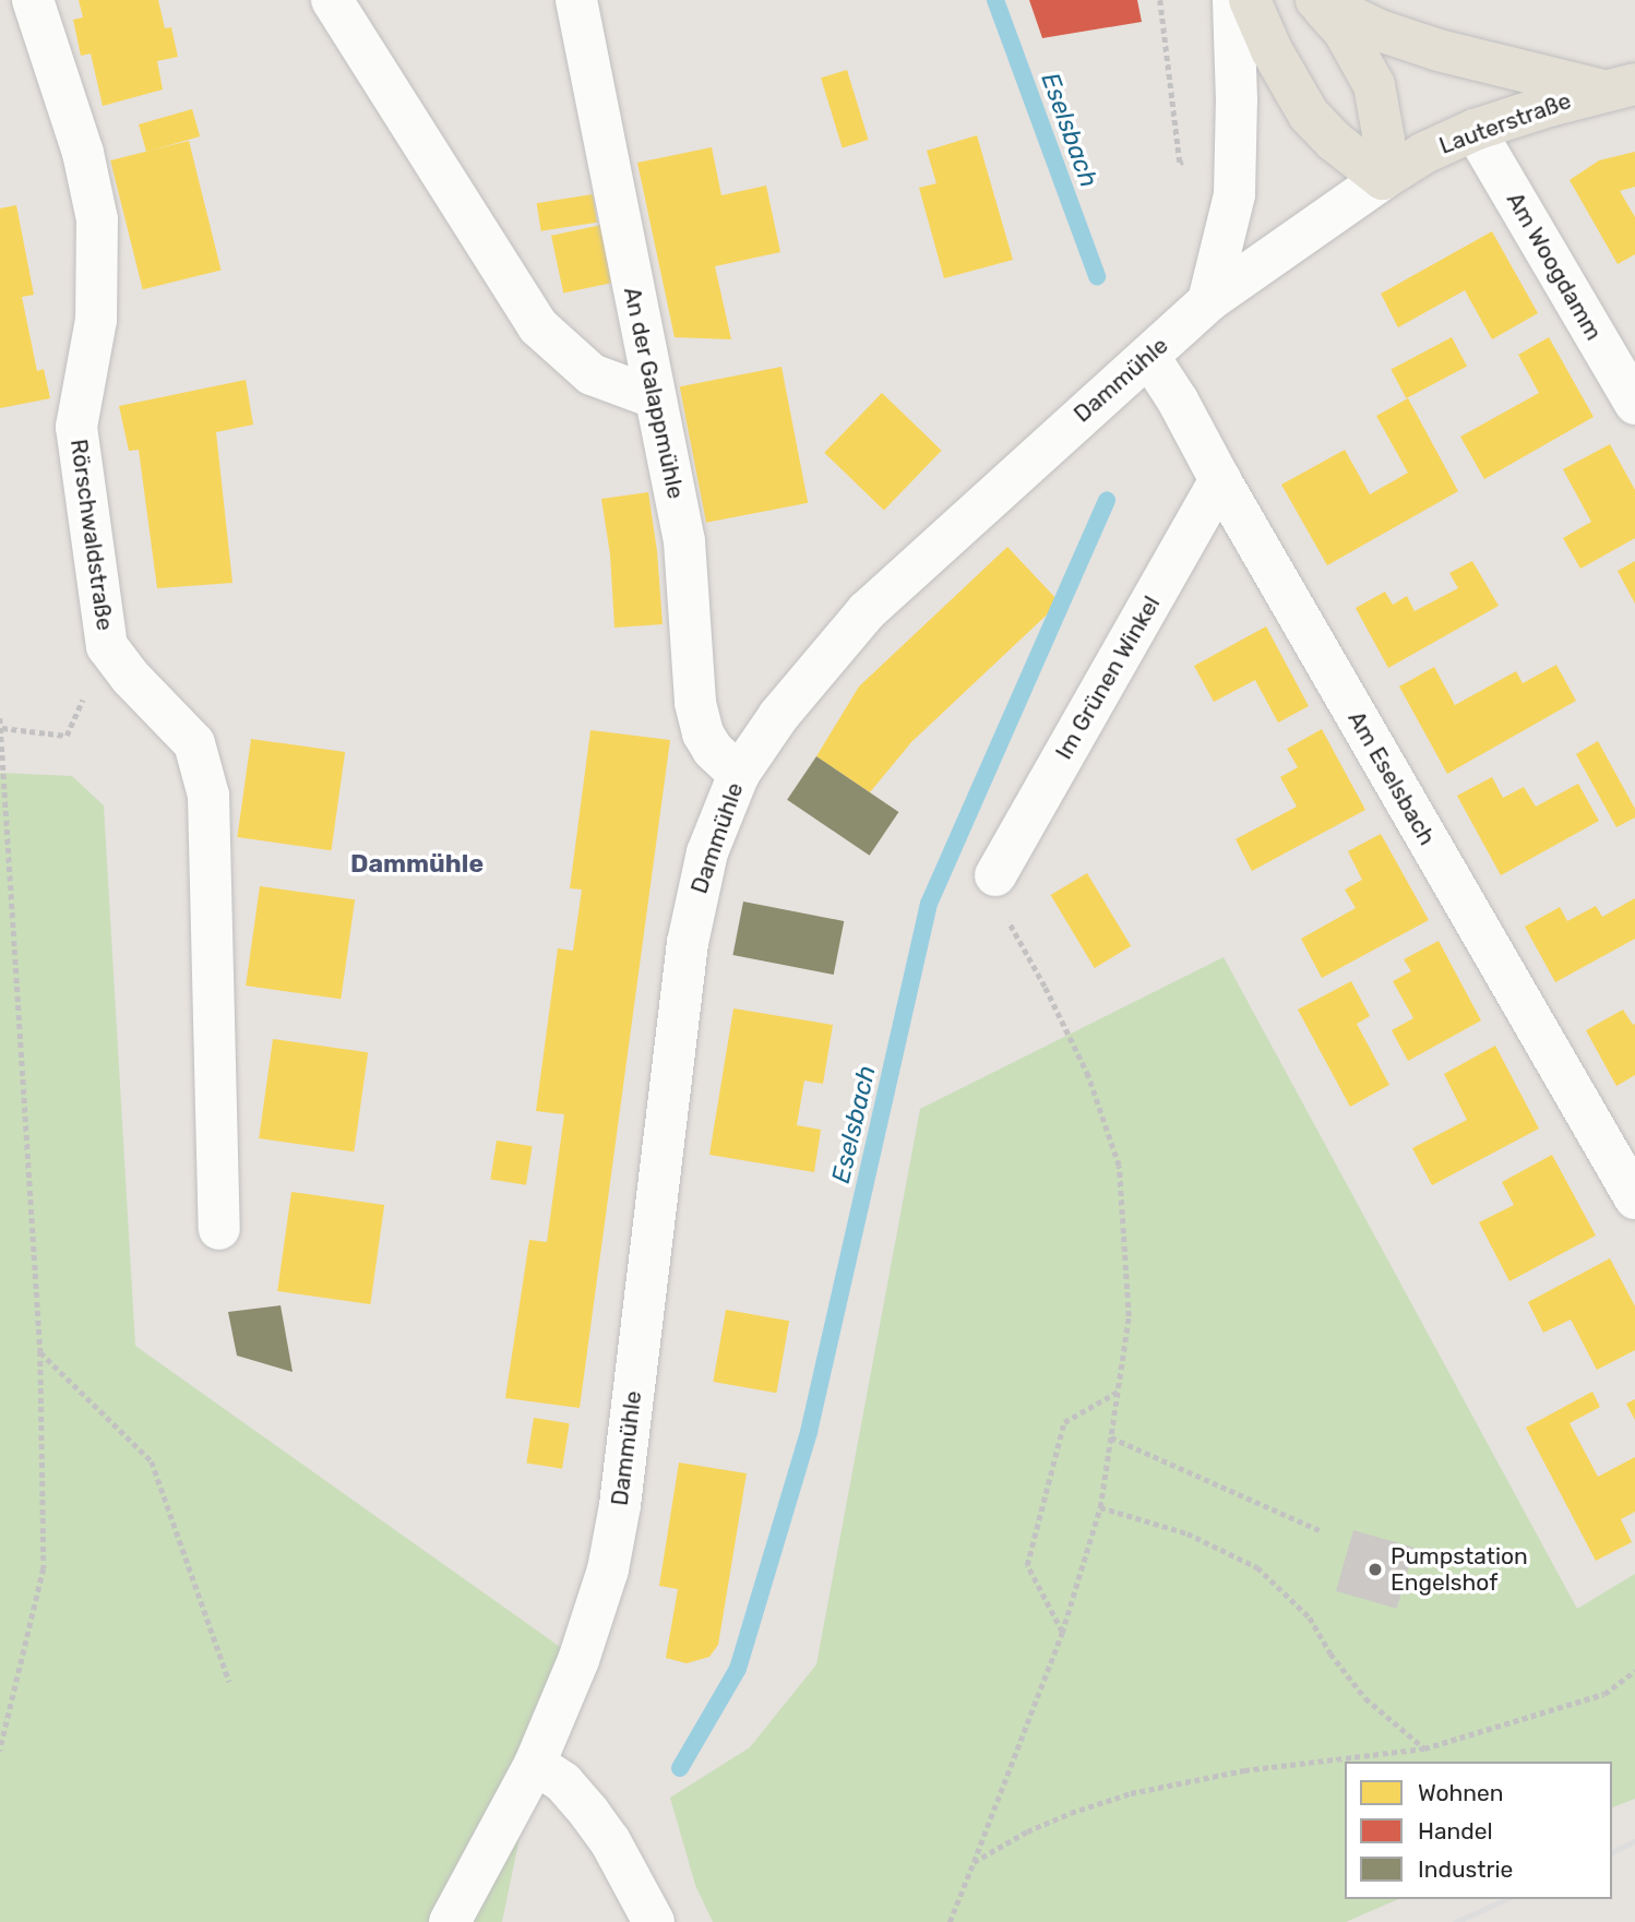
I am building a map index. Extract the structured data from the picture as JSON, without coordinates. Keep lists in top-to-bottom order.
{
  "streets": {
    "main road": ["Lauterstraße"],
    "street": [
      "Am Woogdamm",
      "Dammühle",
      "An der Galappmühle",
      "Rörschwaldstraße",
      "Im Grünen Winkel",
      "Am Eselsbach"
    ]
  },
  "crossings": [
    ["Lauterstraße", "Am Woogdamm"],
    ["Lauterstraße", "Dammühle"],
    ["Dammühle", "An der Galappmühle"],
    ["Dammühle", "Am Eselsbach"],
    ["Im Grünen Winkel", "Am Eselsbach"]
  ],
  "districts": ["Dammühle"],
  "water": ["Eselsbach"],
  "places": ["Pumpstation Engelshof"],
  "legend": ["Wohnen", "Handel", "Industrie"]
}
